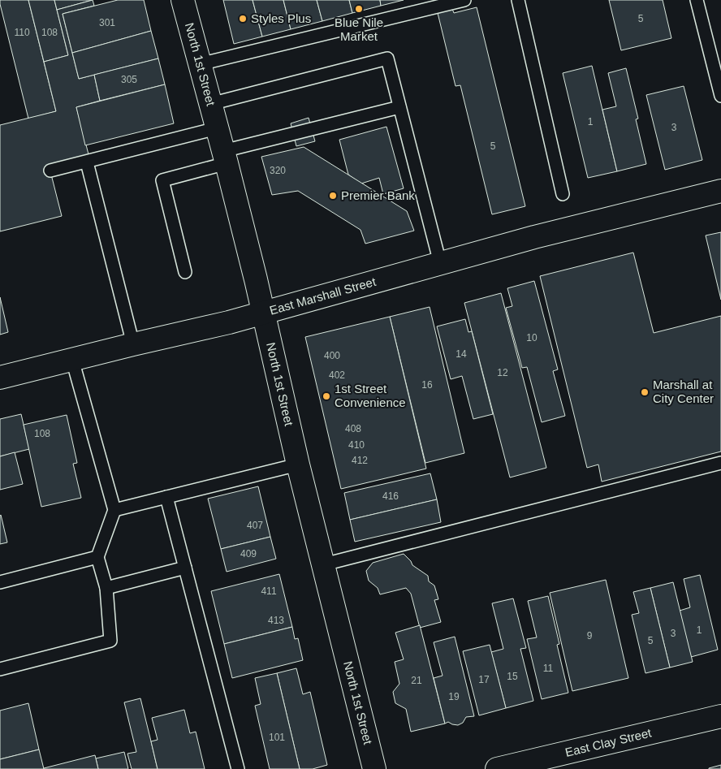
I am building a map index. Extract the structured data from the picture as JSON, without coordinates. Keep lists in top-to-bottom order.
{
  "streets": {
    "street": ["North 1st Street", "East Marshall Street", "East Clay Street"]
  },
  "crossings": [
    ["North 1st Street", "East Marshall Street"]
  ],
  "places": [
    "Blue Nile Market",
    "Styles Plus",
    "Premier Bank",
    "Marshall at City Center",
    "1st Street Convenience"
  ],
  "house_numbers": [
    "5",
    "301",
    "110",
    "108",
    "305",
    "1",
    "3",
    "5",
    "320",
    "10",
    "14",
    "400",
    "12",
    "402",
    "16",
    "408",
    "108",
    "410",
    "412",
    "416",
    "407",
    "409",
    "411",
    "413",
    "1",
    "3",
    "9",
    "5",
    "11",
    "15",
    "17",
    "21",
    "19",
    "101"
  ]
}
